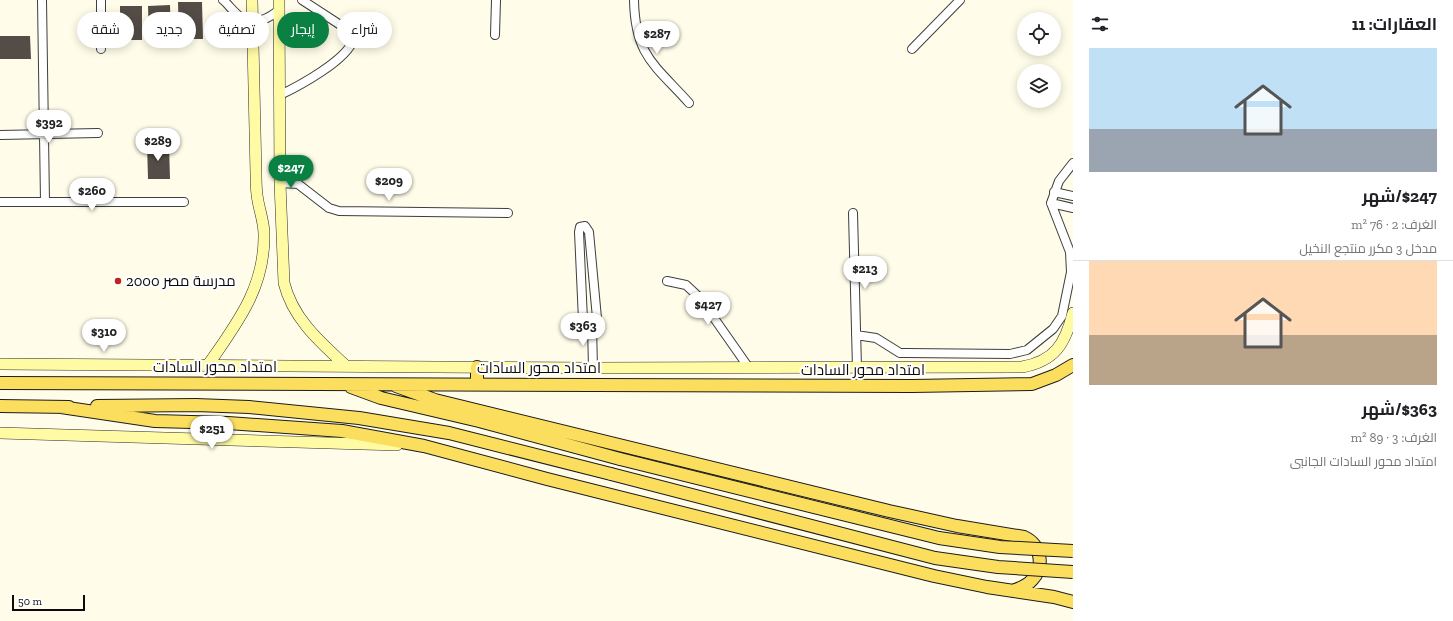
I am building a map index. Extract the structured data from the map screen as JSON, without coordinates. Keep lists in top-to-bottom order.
{
  "streets": {
    "main road": ["امتداد محور السادات"]
  },
  "places": ["مدرسة مصر 2000"],
  "scale_bar": "50 m",
  "page": {
    "heading": "العقارات: 11",
    "chip": [
      "شراء",
      "إيجار",
      "تصفية",
      "جديد",
      "شقة"
    ],
    "price": [
      "$287",
      "$392",
      "$289",
      "$247",
      "$209",
      "$260",
      "$213",
      "$427",
      "$363",
      "$310",
      "$251"
    ],
    "list": [
      {
        "name": "$247/شهر",
        "note": "الغرف: 2 · 76 m² · مدخل 3 مكرر منتجع النخيل"
      },
      {
        "name": "$363/شهر",
        "note": "الغرف: 3 · 89 m² · امتداد محور السادات الجانبى"
      }
    ],
    "scale": "50 m"
  }
}
